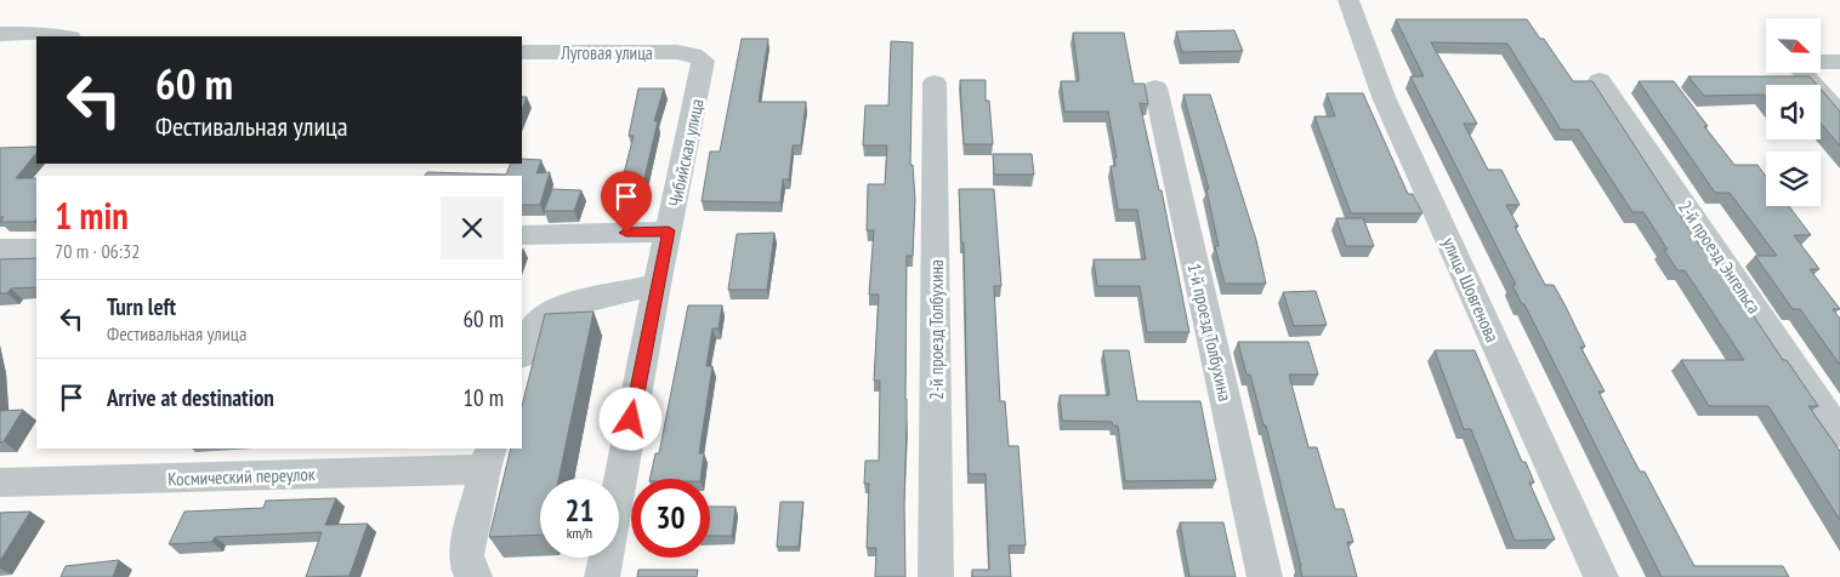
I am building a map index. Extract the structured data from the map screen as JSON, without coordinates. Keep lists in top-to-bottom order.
{
  "streets": {
    "street": [
      "Луговая улица",
      "Чибийская улица",
      "2-й проезд Энгельса",
      "улица Шовгенова",
      "2-й проезд Толбухина",
      "1-й проезд Толбухина",
      "Космический переулок"
    ]
  },
  "crossings": [
    ["Луговая улица", "Чибийская улица"]
  ],
  "north": "bottom right",
  "page": {
    "turn": ["60 m", "Фестивальная улица"],
    "heading": ["1 min", "70 m · 06:32"],
    "list": [
      {
        "name": "Turn left",
        "note": "Фестивальная улица",
        "value": "60 m"
      },
      {
        "name": "Arrive at destination",
        "value": "10 m"
      }
    ],
    "speed": "21 km/h",
    "limit": "30"
  }
}
